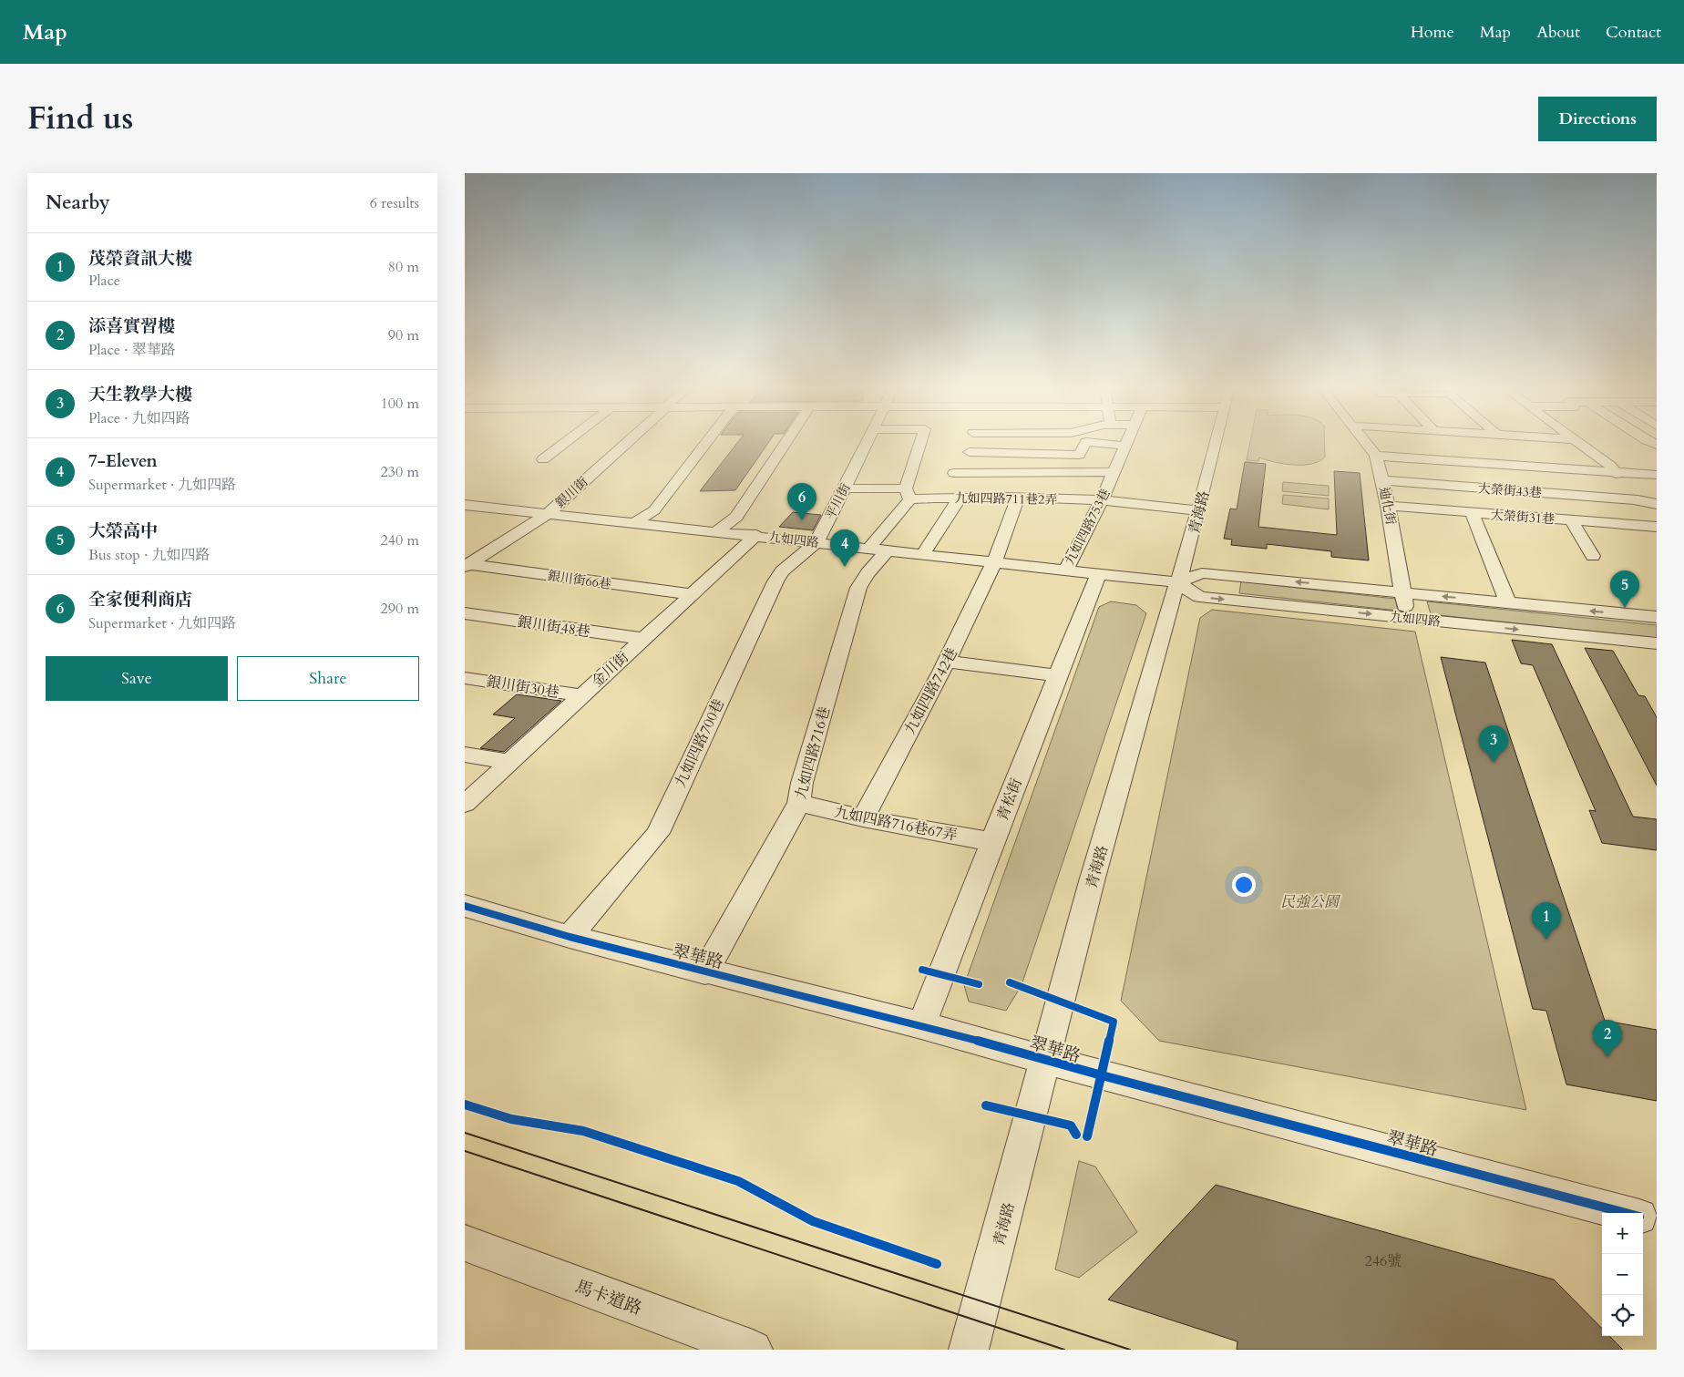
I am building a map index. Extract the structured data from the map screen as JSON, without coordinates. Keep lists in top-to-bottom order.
{
  "streets": {
    "street": [
      "大榮街43巷",
      "銀川街",
      "九如四路711巷2弄",
      "平川街",
      "迪化街",
      "青海路",
      "大榮街31巷",
      "九如四路753巷",
      "九如四路",
      "銀川街66巷",
      "銀川街48巷",
      "金川街",
      "銀川街30巷",
      "九如四路742巷",
      "九如四路700巷",
      "九如四路716巷",
      "青松街",
      "九如四路716巷67弄",
      "翠華路",
      "馬卡道路"
    ]
  },
  "crossings": [
    ["大榮街43巷", "迪化街"],
    ["銀川街", "九如四路"],
    ["銀川街", "銀川街66巷"],
    ["九如四路711巷2弄", "平川街"],
    ["九如四路711巷2弄", "青海路"],
    ["九如四路711巷2弄", "九如四路753巷"],
    ["九如四路711巷2弄", "九如四路742巷"],
    ["九如四路711巷2弄", "九如四路716巷"],
    ["平川街", "九如四路"],
    ["平川街", "九如四路700巷"],
    ["迪化街", "大榮街31巷"],
    ["迪化街", "九如四路"],
    ["青海路", "九如四路"],
    ["青海路", "翠華路"],
    ["九如四路753巷", "九如四路"],
    ["九如四路", "金川街"],
    ["九如四路", "九如四路742巷"],
    ["九如四路", "九如四路700巷"],
    ["九如四路", "九如四路716巷"],
    ["九如四路", "青松街"],
    ["銀川街66巷", "金川街"],
    ["銀川街48巷", "金川街"],
    ["金川街", "銀川街30巷"],
    ["九如四路742巷", "九如四路716巷67弄"],
    ["九如四路700巷", "翠華路"],
    ["九如四路716巷", "九如四路716巷67弄"],
    ["九如四路716巷", "翠華路"],
    ["青松街", "九如四路716巷67弄"],
    ["青松街", "翠華路"]
  ],
  "parks": ["民強公園"],
  "house_numbers": ["246號"],
  "page": {
    "header": "Map",
    "nav": [
      "Home",
      "Map",
      "About",
      "Contact"
    ],
    "title": "Find us",
    "buttons": [
      "Directions",
      ["Save", "Share"]
    ],
    "heading": ["Nearby", "6 results"],
    "list": [
      {
        "mark": "1",
        "name": "茂榮資訊大樓",
        "note": "Place",
        "value": "80 m"
      },
      {
        "mark": "2",
        "name": "添喜實習樓",
        "note": "Place · 翠華路",
        "value": "90 m"
      },
      {
        "mark": "3",
        "name": "天生教學大樓",
        "note": "Place · 九如四路",
        "value": "100 m"
      },
      {
        "mark": "4",
        "name": "7-Eleven",
        "note": "Supermarket · 九如四路",
        "value": "230 m"
      },
      {
        "mark": "5",
        "name": "大榮高中",
        "note": "Bus stop · 九如四路",
        "value": "240 m"
      },
      {
        "mark": "6",
        "name": "全家便利商店",
        "note": "Supermarket · 九如四路",
        "value": "290 m"
      }
    ],
    "pins": [
      "6",
      "4",
      "5",
      "3",
      "1",
      "2"
    ],
    "map_buttons": ["+", "−"]
  }
}
